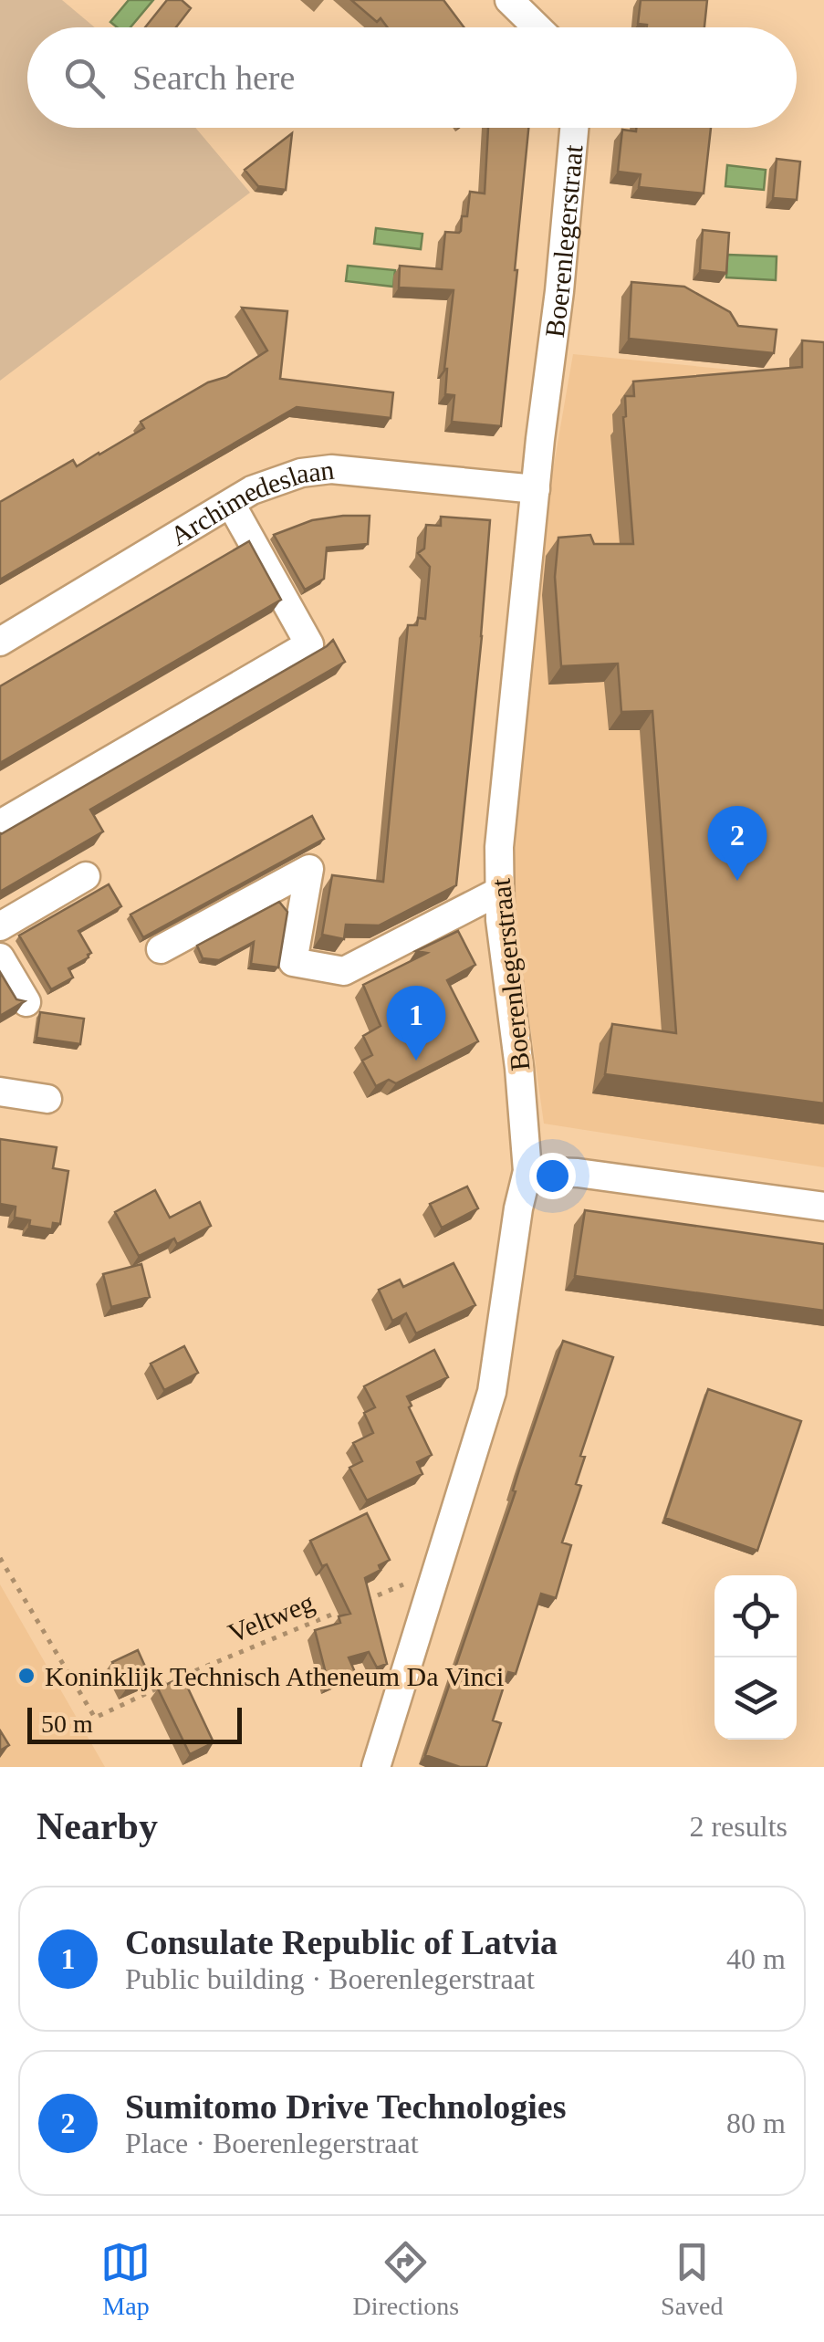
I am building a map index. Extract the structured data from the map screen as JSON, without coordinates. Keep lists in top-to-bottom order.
{
  "streets": {
    "street": ["Boerenlegerstraat", "Archimedeslaan"],
    "path": ["Veltweg"]
  },
  "crossings": [
    ["Boerenlegerstraat", "Archimedeslaan"],
    ["Boerenlegerstraat", "Veltweg"]
  ],
  "places": ["Koninklijk Technisch Atheneum Da Vinci"],
  "scale_bar": "50 m",
  "page": {
    "search": "Search here",
    "pins": ["2", "1"],
    "scale": "50 m",
    "heading": ["Nearby", "2 results"],
    "list": [
      {
        "mark": "1",
        "name": "Consulate Republic of Latvia",
        "note": "Public building · Boerenlegerstraat",
        "value": "40 m"
      },
      {
        "mark": "2",
        "name": "Sumitomo Drive Technologies",
        "note": "Place · Boerenlegerstraat",
        "value": "80 m"
      }
    ],
    "nav": ["Map", "Directions", "Saved"]
  }
}
